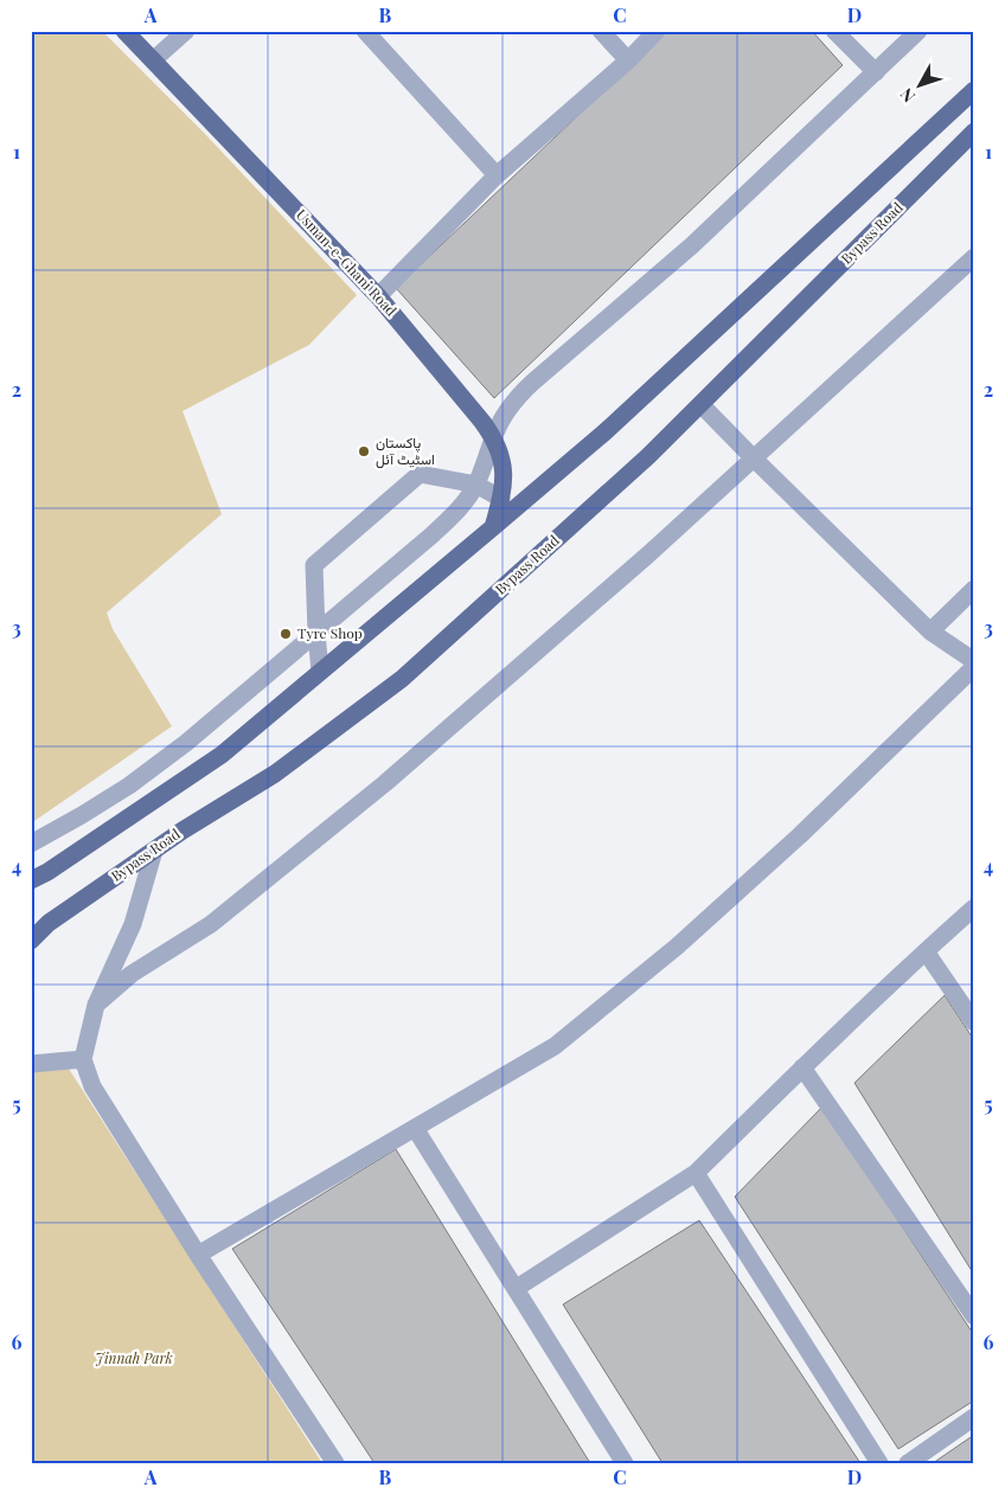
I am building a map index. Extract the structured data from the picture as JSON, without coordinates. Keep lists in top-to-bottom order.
{
  "streets": {
    "main road": ["Bypass Road", "Usman-e-Ghani Road"]
  },
  "parks": ["Jinnah Park"],
  "places": ["پاکستان اسٹیٹ آئل", "Tyre Shop"],
  "north": "bottom left",
  "grid": {
    "columns": [
      "A",
      "B",
      "C",
      "D"
    ],
    "rows": [
      "1",
      "2",
      "3",
      "4",
      "5",
      "6"
    ]
  }
}
